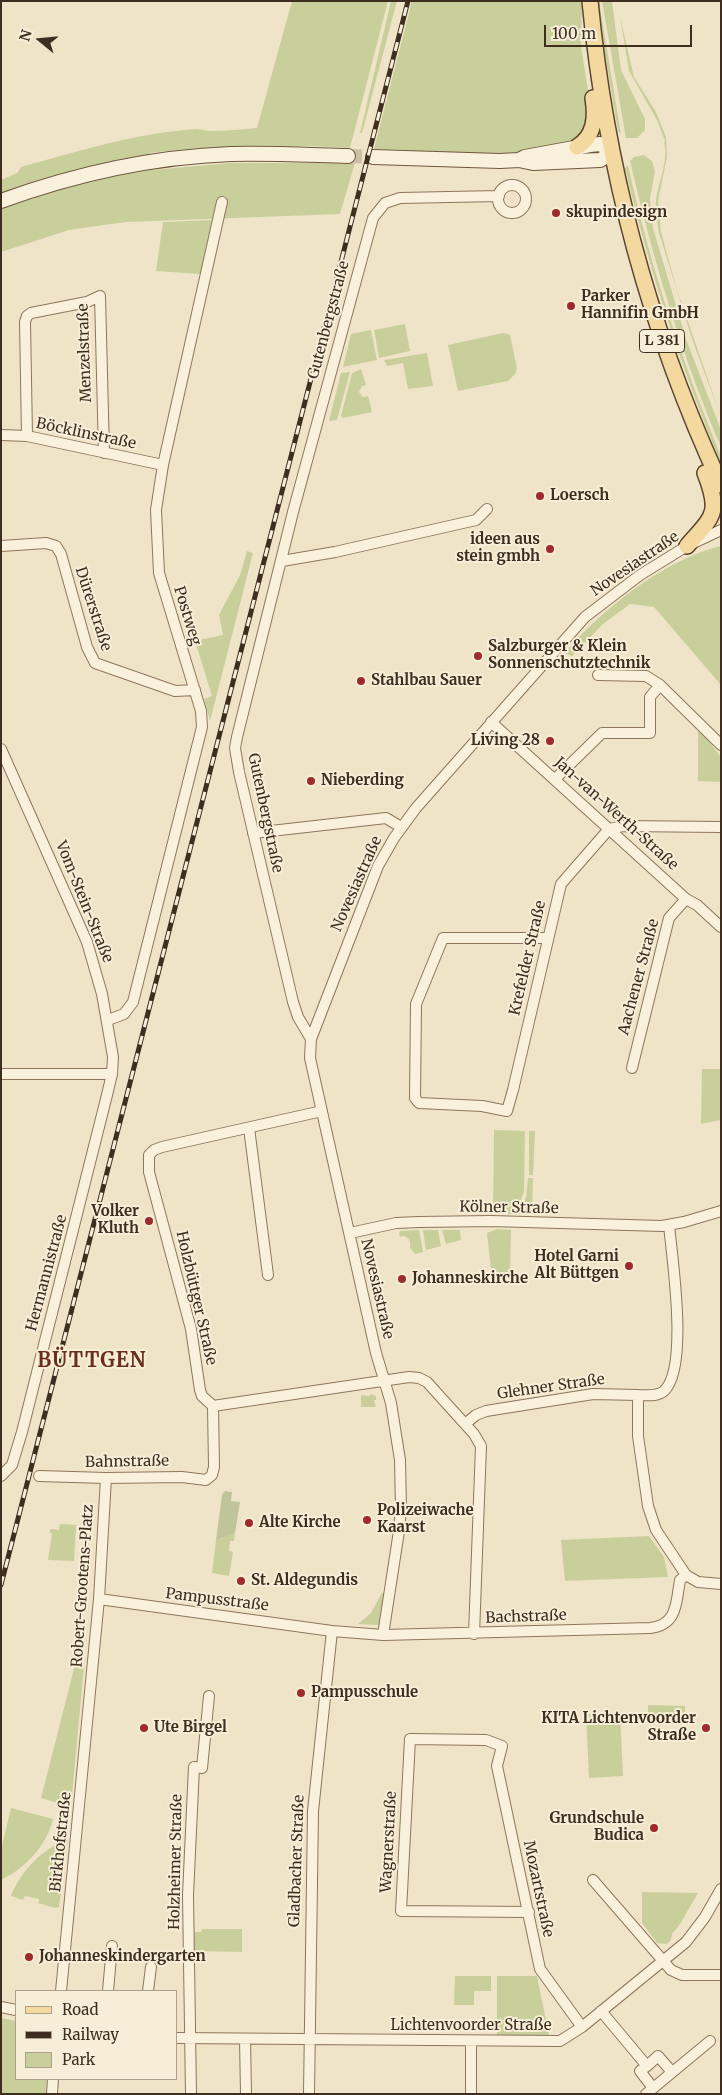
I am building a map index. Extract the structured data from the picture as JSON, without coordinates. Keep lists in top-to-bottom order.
{
  "streets": {
    "main road": ["L 381"],
    "street": [
      "Gutenbergstraße",
      "Menzelstraße",
      "Böcklinstraße",
      "Novesiastraße",
      "Dürerstraße",
      "Postweg",
      "Jan-van-Werth-Straße",
      "Vom-Stein-Straße",
      "Krefelder Straße",
      "Aachener Straße",
      "Kölner Straße",
      "Hermannistraße",
      "Holzbüttger Straße",
      "Glehner Straße",
      "Bahnstraße",
      "Robert-Grootens-Platz",
      "Pampusstraße",
      "Bachstraße",
      "Birkhofstraße",
      "Wagnerstraße",
      "Gladbacher Straße",
      "Holzheimer Straße",
      "Mozartstraße",
      "Lichtenvoorder Straße"
    ]
  },
  "crossings": [
    ["Gutenbergstraße", "Novesiastraße"],
    ["Menzelstraße", "Böcklinstraße"],
    ["Böcklinstraße", "Postweg"],
    ["Novesiastraße", "Jan-van-Werth-Straße"],
    ["Novesiastraße", "Kölner Straße"],
    ["Novesiastraße", "Bachstraße"],
    ["Dürerstraße", "Postweg"],
    ["Postweg", "Vom-Stein-Straße"],
    ["Jan-van-Werth-Straße", "Krefelder Straße"],
    ["Jan-van-Werth-Straße", "Aachener Straße"],
    ["Vom-Stein-Straße", "Hermannistraße"],
    ["Kölner Straße", "Glehner Straße"],
    ["Holzbüttger Straße", "Bahnstraße"],
    ["Bahnstraße", "Robert-Grootens-Platz"],
    ["Robert-Grootens-Platz", "Pampusstraße"],
    ["Robert-Grootens-Platz", "Birkhofstraße"],
    ["Pampusstraße", "Bachstraße"],
    ["Pampusstraße", "Gladbacher Straße"],
    ["Bachstraße", "Gladbacher Straße"],
    ["Wagnerstraße", "Mozartstraße"],
    ["Gladbacher Straße", "Lichtenvoorder Straße"],
    ["Holzheimer Straße", "Lichtenvoorder Straße"],
    ["Mozartstraße", "Lichtenvoorder Straße"]
  ],
  "districts": ["BÜTTGEN"],
  "places": [
    "skupindesign",
    "Parker Hannifin GmbH",
    "Loersch",
    "ideen aus stein gmbh",
    "Salzburger & Klein Sonnenschutztechnik",
    "Stahlbau Sauer",
    "Living 28",
    "Nieberding",
    "Volker Kluth",
    "Hotel Garni Alt Büttgen",
    "Johanneskirche",
    "Polizeiwache Kaarst",
    "Alte Kirche",
    "St. Aldegundis",
    "Pampusschule",
    "Ute Birgel",
    "KITA Lichtenvoorder Straße",
    "Grundschule Budica",
    "Johanneskindergarten"
  ],
  "legend": ["Road", "Railway", "Park"],
  "scale_bar": "100 m",
  "north": "left"
}
